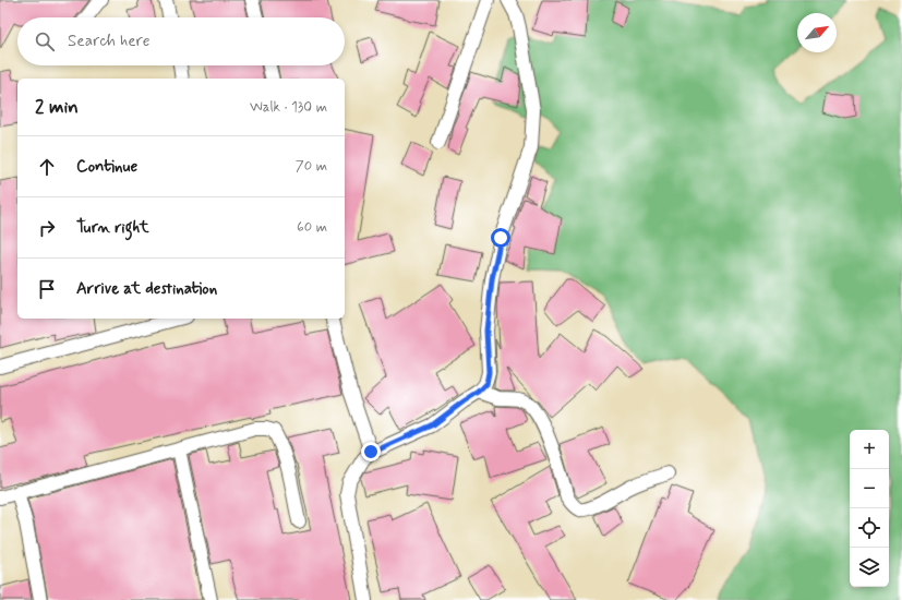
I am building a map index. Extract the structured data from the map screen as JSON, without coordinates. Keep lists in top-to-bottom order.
{
  "north": "top right",
  "page": {
    "search": "Search here",
    "heading": ["2 min", "Walk · 130 m"],
    "list": [
      ["Continue", "70 m"],
      ["Turn right", "60 m"],
      "Arrive at destination"
    ],
    "map_buttons": ["+", "−"]
  }
}
